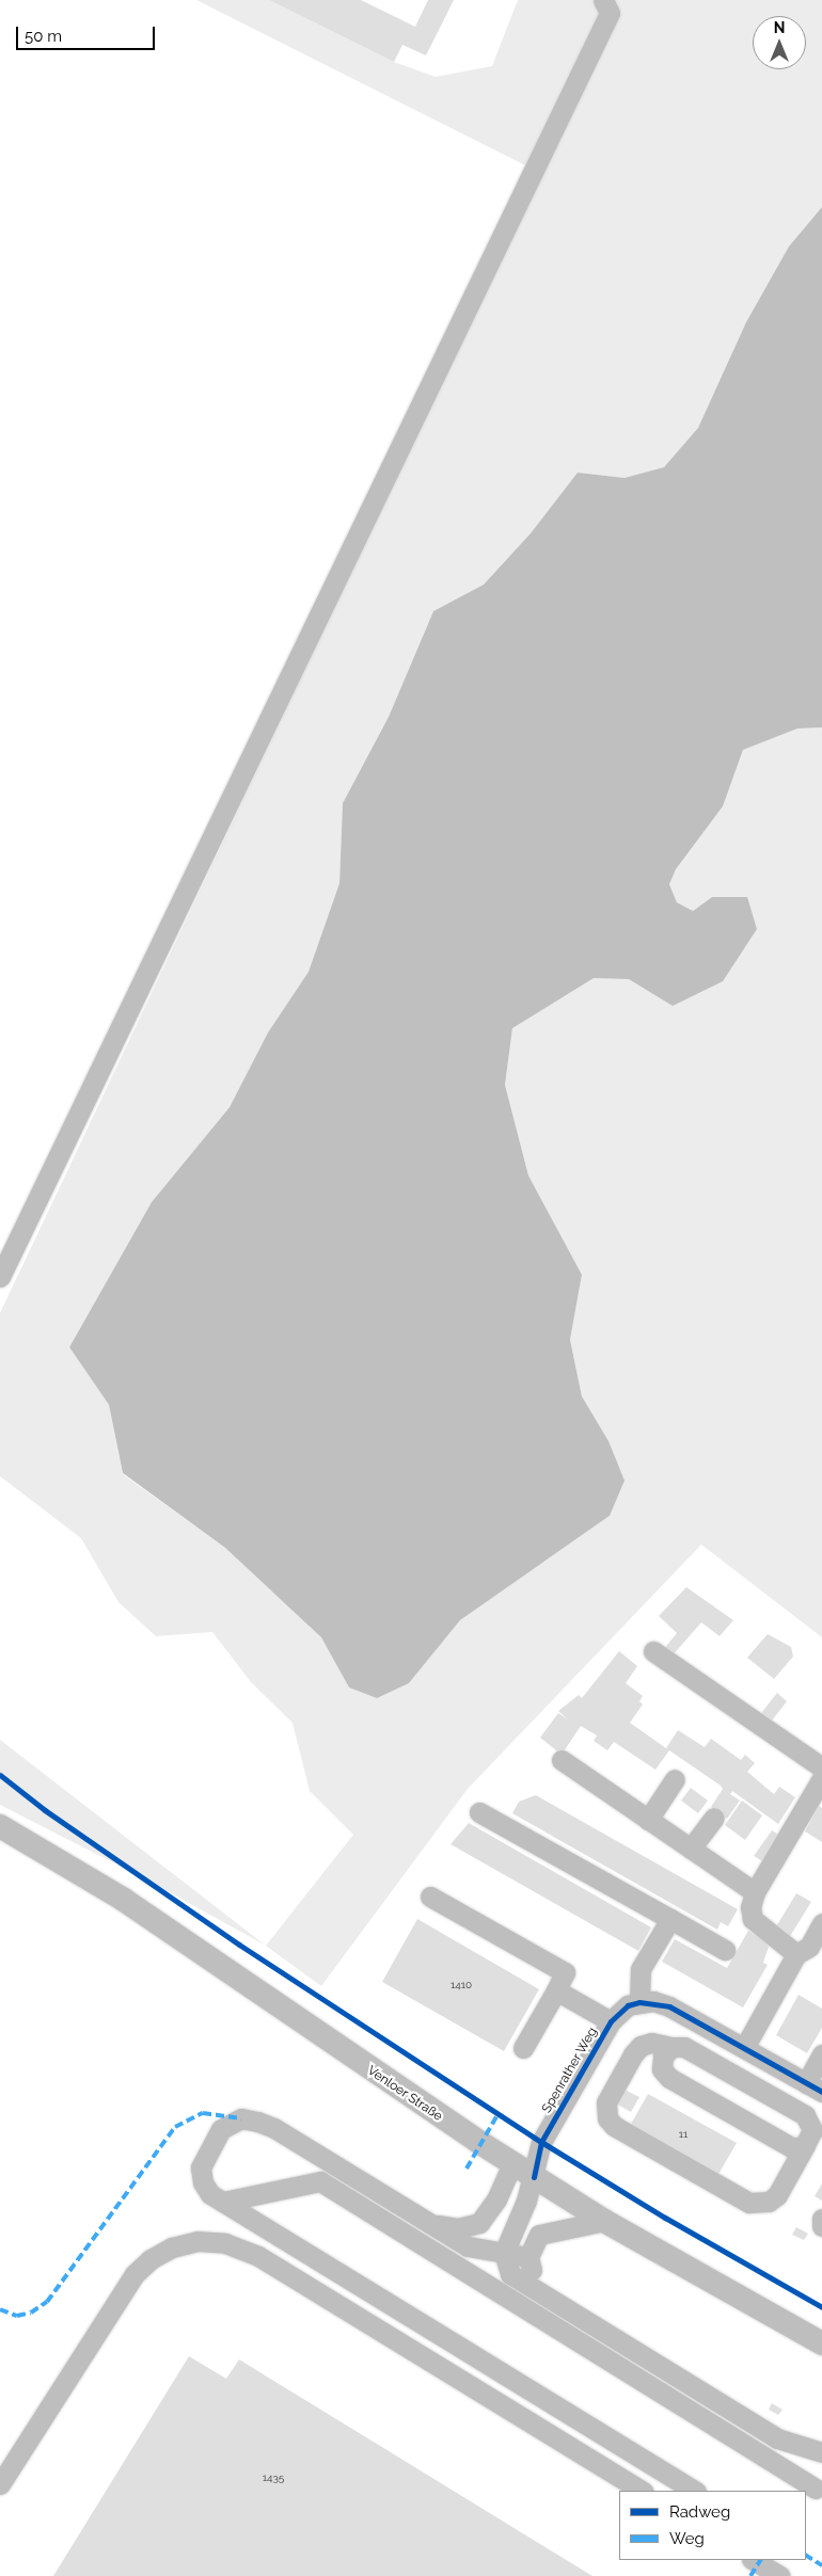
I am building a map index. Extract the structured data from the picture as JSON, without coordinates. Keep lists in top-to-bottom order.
{
  "streets": {
    "main road": ["Venloer Straße"],
    "street": ["Spenrather Weg"]
  },
  "crossings": [
    ["Spenrather Weg", "Venloer Straße"]
  ],
  "house_numbers": ["1410", "11", "1435"],
  "legend": ["Radweg", "Weg"],
  "scale_bar": "50 m",
  "north": "top"
}
